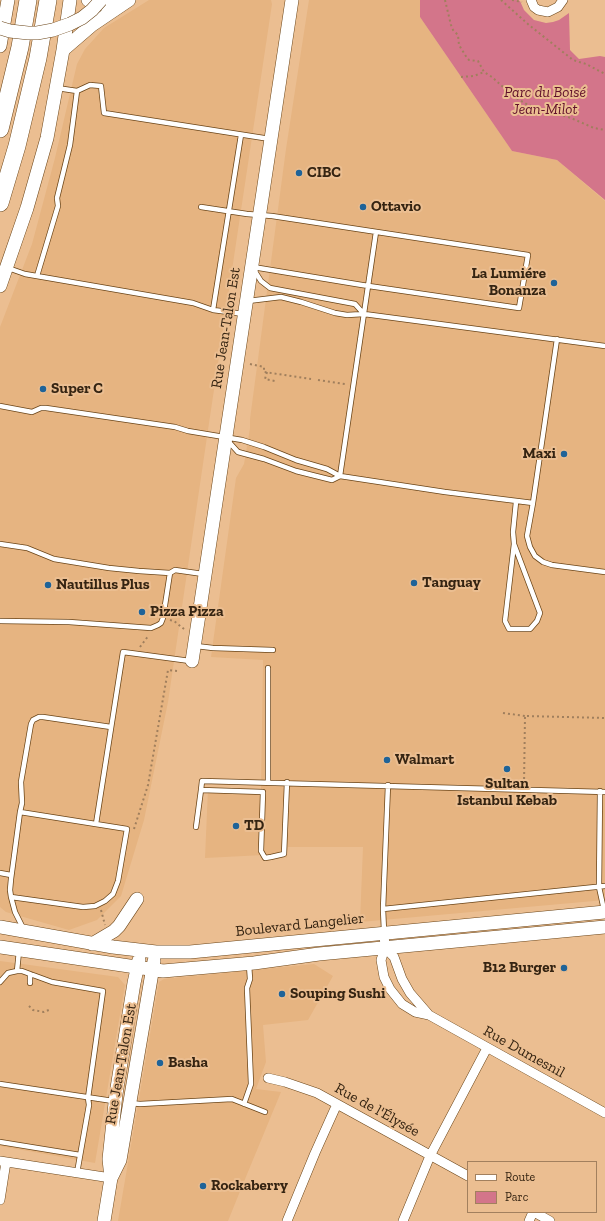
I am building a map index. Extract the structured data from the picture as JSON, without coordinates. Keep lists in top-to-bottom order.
{
  "streets": {
    "main road": ["Rue Jean-Talon Est", "Boulevard Langelier"],
    "street": ["Rue Dumesnil", "Rue de l'Élysée"]
  },
  "crossings": [
    ["Rue Jean-Talon Est", "Boulevard Langelier"],
    ["Boulevard Langelier", "Rue Dumesnil"]
  ],
  "parks": ["Parc du Boisé Jean-Milot"],
  "places": [
    "CIBC",
    "Ottavio",
    "La Lumiére Bonanza",
    "Super C",
    "Maxi",
    "Tanguay",
    "Nautillus Plus",
    "Pizza Pizza",
    "Walmart",
    "Sultan Istanbul Kebab",
    "TD",
    "B12 Burger",
    "Souping Sushi",
    "Basha",
    "Rockaberry"
  ],
  "legend": ["Route", "Parc"]
}
